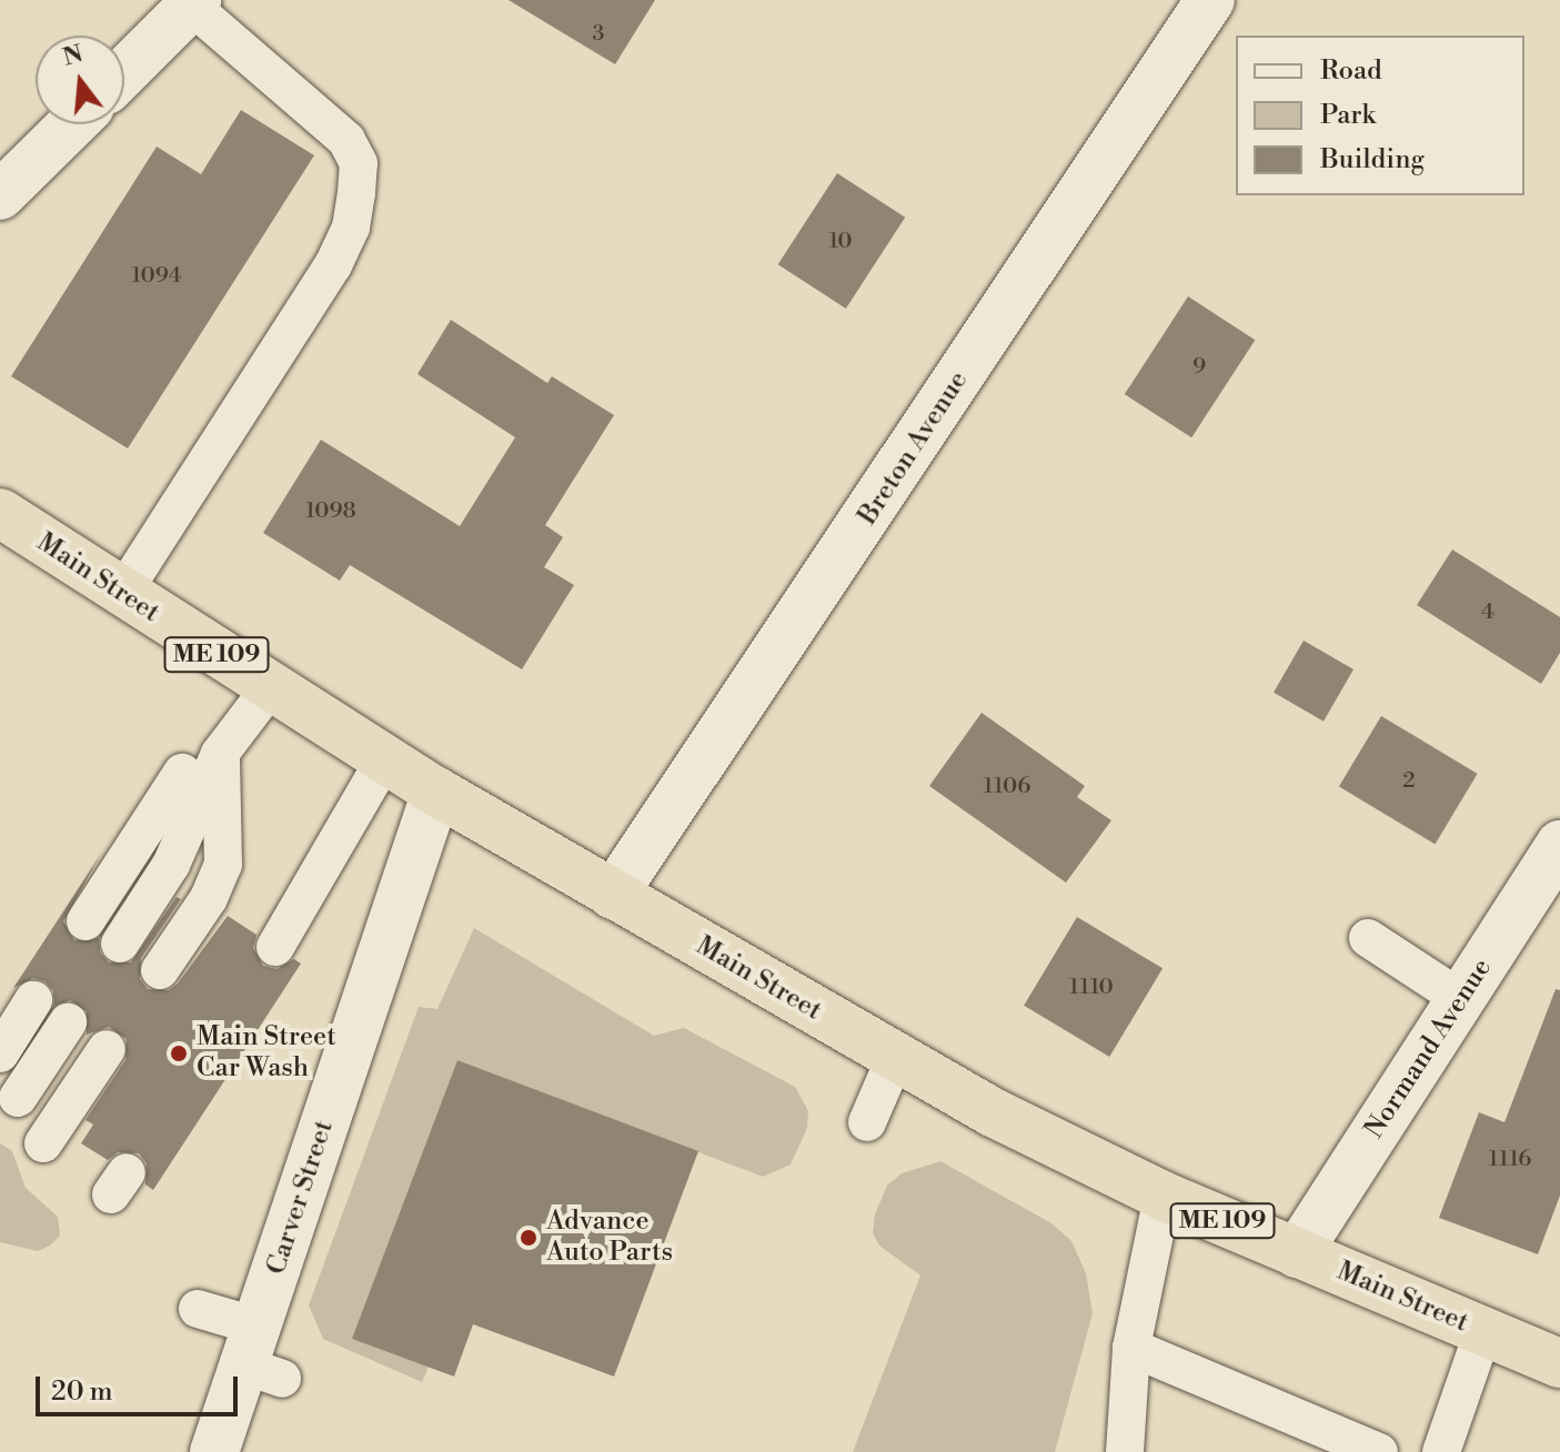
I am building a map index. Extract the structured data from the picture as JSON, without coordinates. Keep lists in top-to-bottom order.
{
  "streets": {
    "highway": ["Main Street", "ME 109"],
    "street": ["Breton Avenue", "Normand Avenue", "Carver Street"]
  },
  "crossings": [
    ["Breton Avenue", "Main Street"],
    ["Main Street", "Normand Avenue"],
    ["Main Street", "Carver Street"]
  ],
  "places": ["Main Street Car Wash", "Advance Auto Parts"],
  "house_numbers": [
    "3",
    "10",
    "1094",
    "9",
    "1098",
    "4",
    "2",
    "1106",
    "1110",
    "1116"
  ],
  "legend": ["Road", "Park", "Building"],
  "scale_bar": "20 m",
  "north": "top"
}
